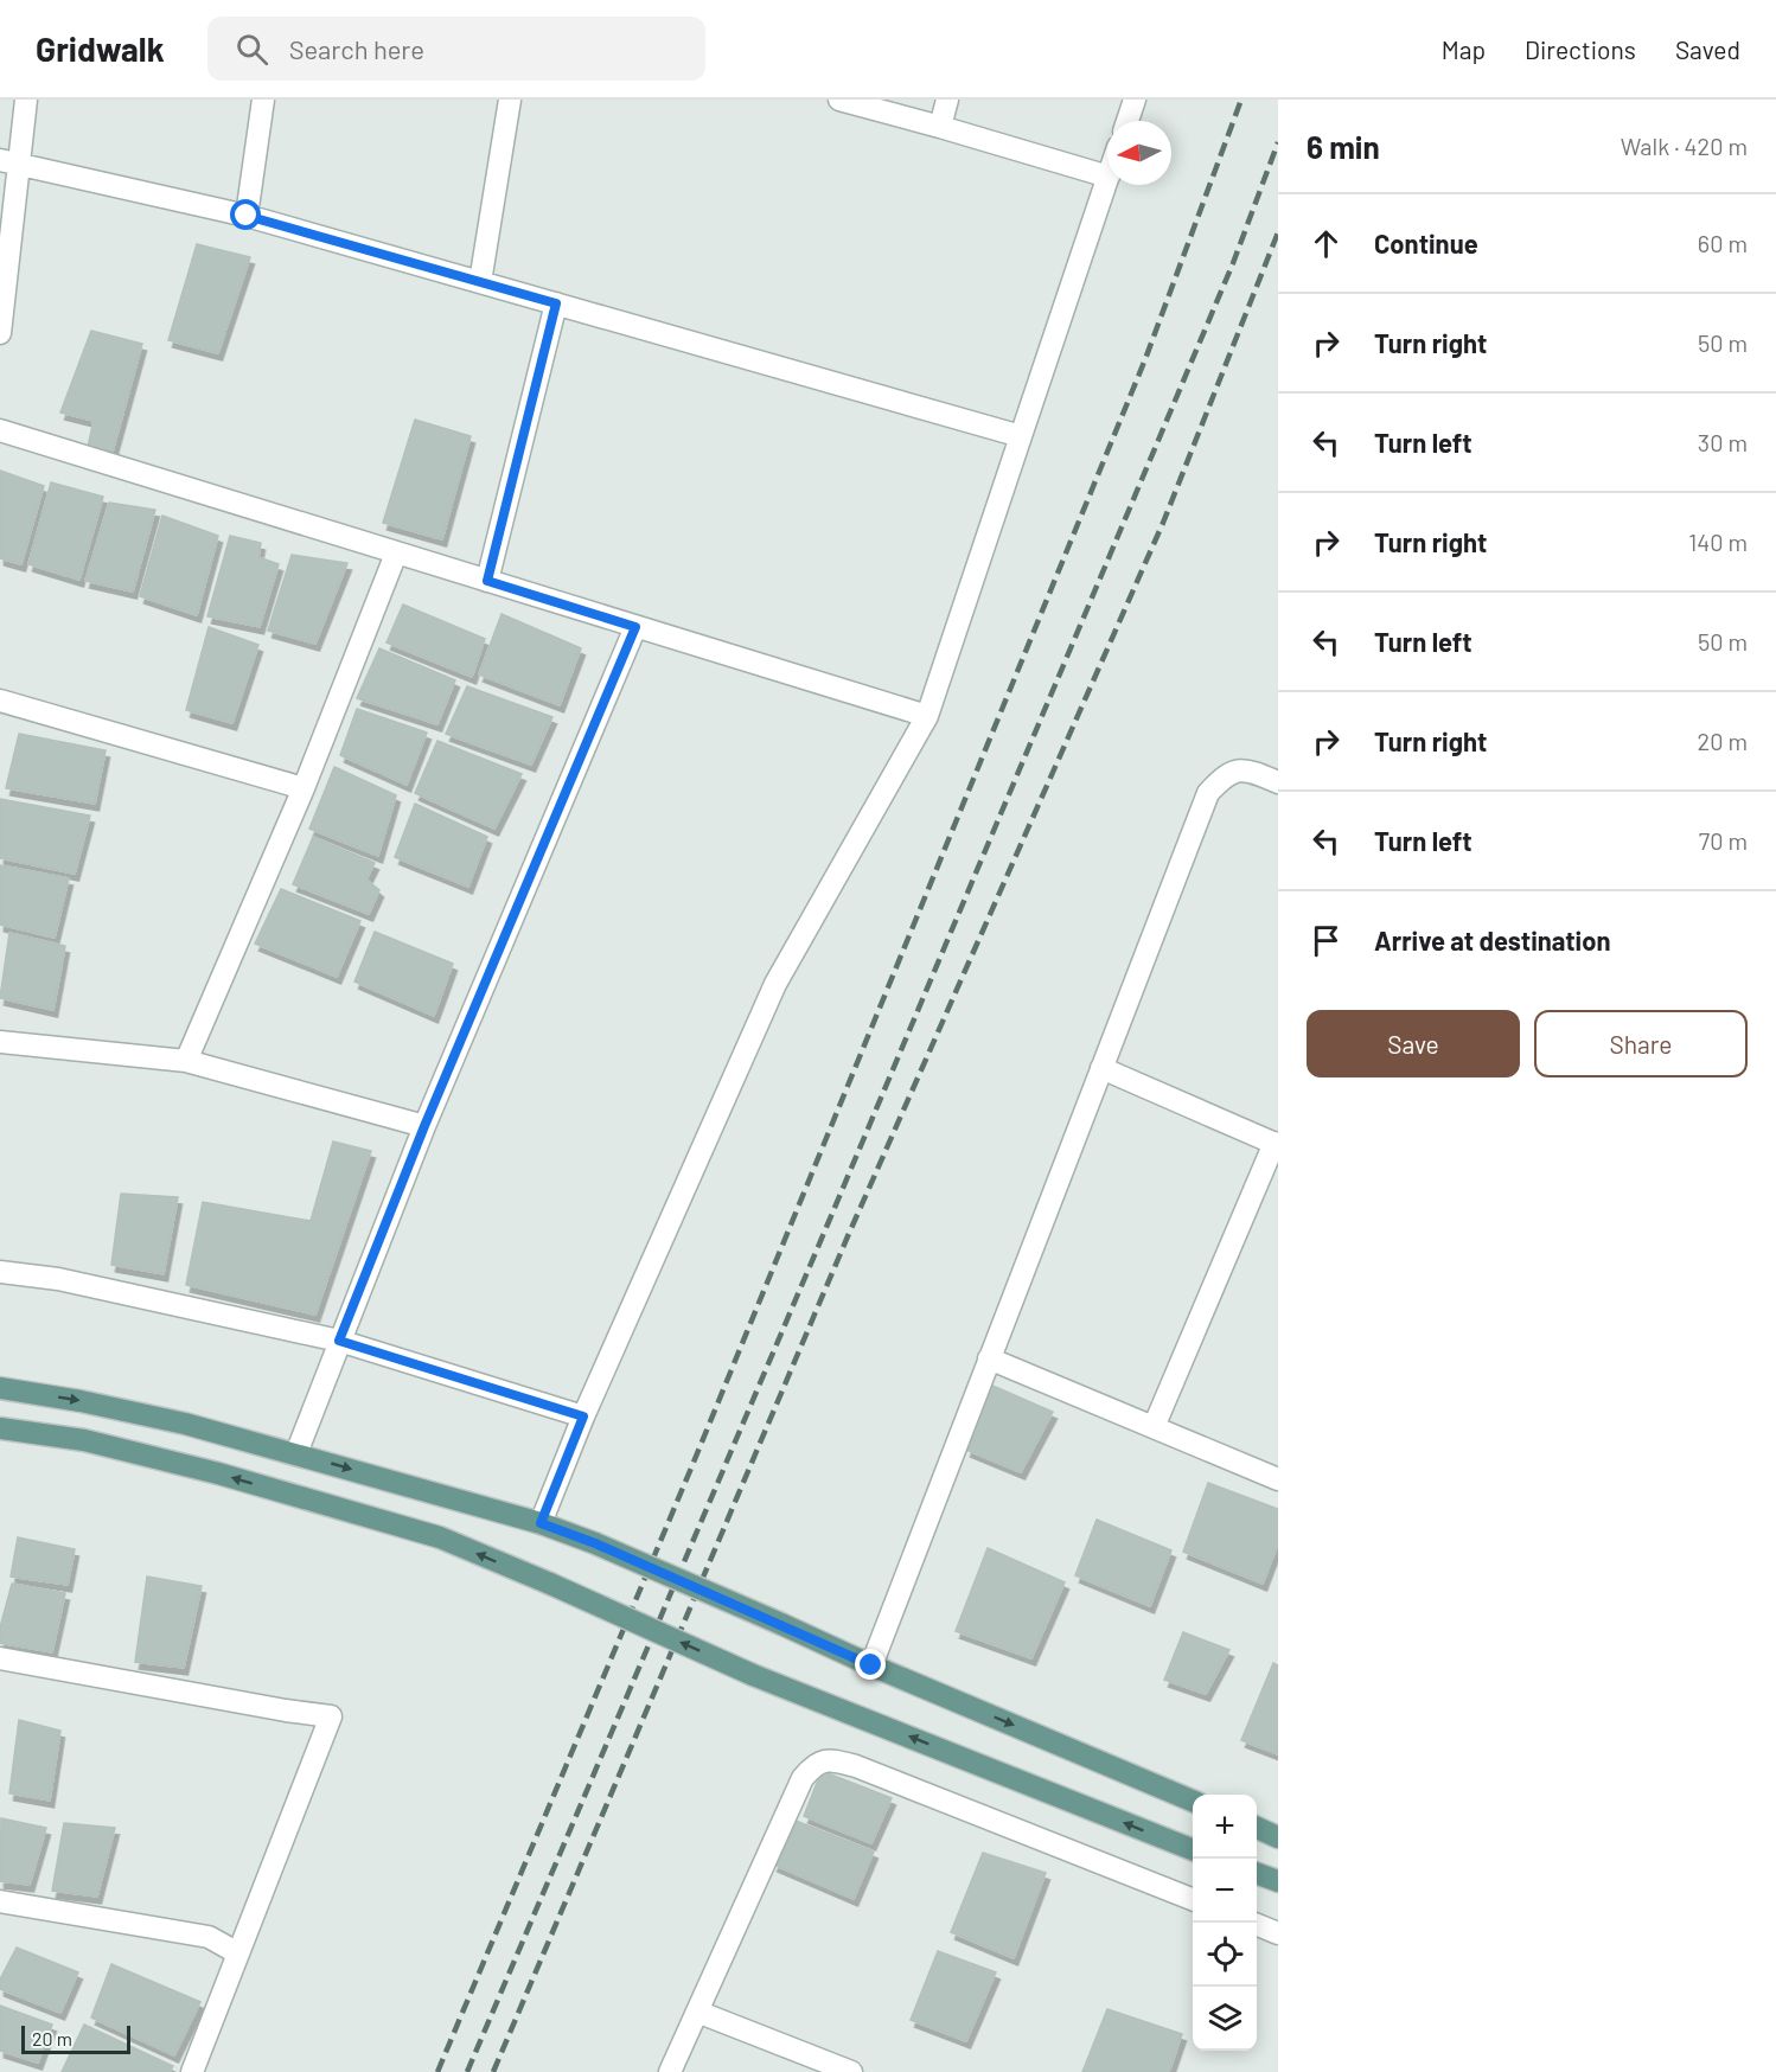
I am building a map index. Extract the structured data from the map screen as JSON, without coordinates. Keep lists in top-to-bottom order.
{
  "scale_bar": "20 m",
  "north": "left",
  "page": {
    "header": "Gridwalk",
    "search": "Search here",
    "nav": ["Map", "Directions", "Saved"],
    "heading": ["6 min", "Walk · 420 m"],
    "list": [
      ["Continue", "60 m"],
      ["Turn right", "50 m"],
      ["Turn left", "30 m"],
      ["Turn right", "140 m"],
      ["Turn left", "50 m"],
      ["Turn right", "20 m"],
      ["Turn left", "70 m"],
      "Arrive at destination"
    ],
    "buttons": ["Save", "Share"],
    "map_buttons": ["+", "−"],
    "scale": "20 m"
  }
}
